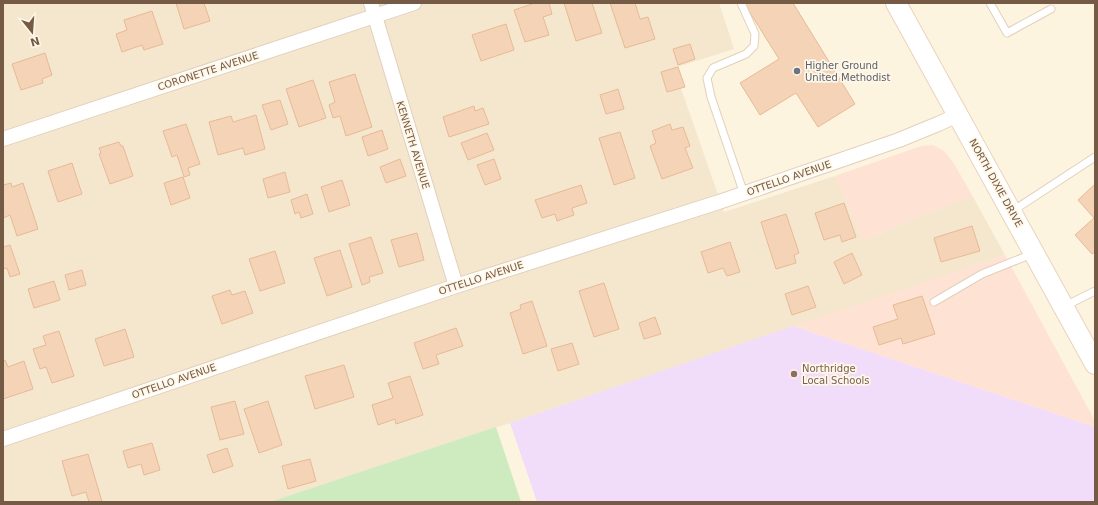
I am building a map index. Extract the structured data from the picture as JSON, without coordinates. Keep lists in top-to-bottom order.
{
  "streets": {
    "main road": ["NORTH DIXIE DRIVE"],
    "street": ["CORONETTE AVENUE", "KENNETH AVENUE", "OTTELLO AVENUE"]
  },
  "crossings": [
    ["CORONETTE AVENUE", "KENNETH AVENUE"],
    ["KENNETH AVENUE", "OTTELLO AVENUE"],
    ["OTTELLO AVENUE", "NORTH DIXIE DRIVE"]
  ],
  "places": ["Higher Ground United Methodist", "Northridge Local Schools"],
  "north": "bottom"
}
